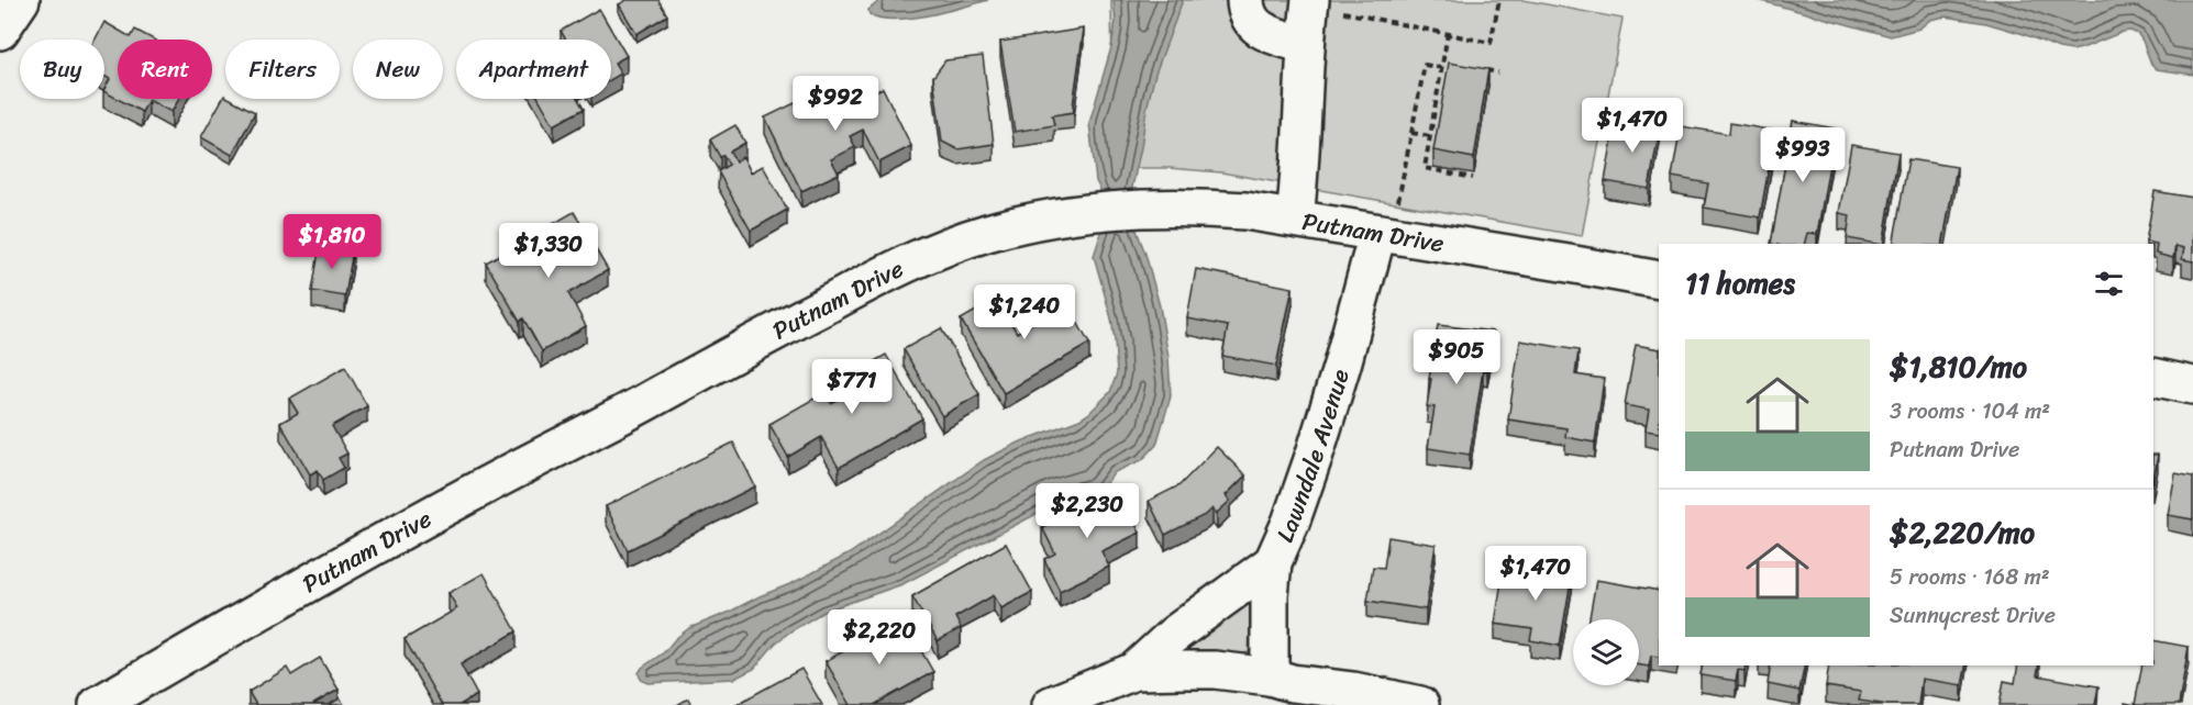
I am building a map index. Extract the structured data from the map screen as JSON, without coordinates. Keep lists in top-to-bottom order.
{
  "streets": {
    "street": ["Putnam Drive", "Lawndale Avenue"]
  },
  "crossings": [
    ["Putnam Drive", "Lawndale Avenue"]
  ],
  "page": {
    "chip": [
      "Buy",
      "Rent",
      "Filters",
      "New",
      "Apartment"
    ],
    "price": [
      "$992",
      "$1,470",
      "$993",
      "$1,810",
      "$1,330",
      "$1,240",
      "$905",
      "$771",
      "$2,230",
      "$1,470",
      "$2,220"
    ],
    "heading": "11 homes",
    "list": [
      {
        "name": "$1,810/mo",
        "note": "3 rooms · 104 m² · Putnam Drive"
      },
      {
        "name": "$2,220/mo",
        "note": "5 rooms · 168 m² · Sunnycrest Drive"
      }
    ]
  }
}
